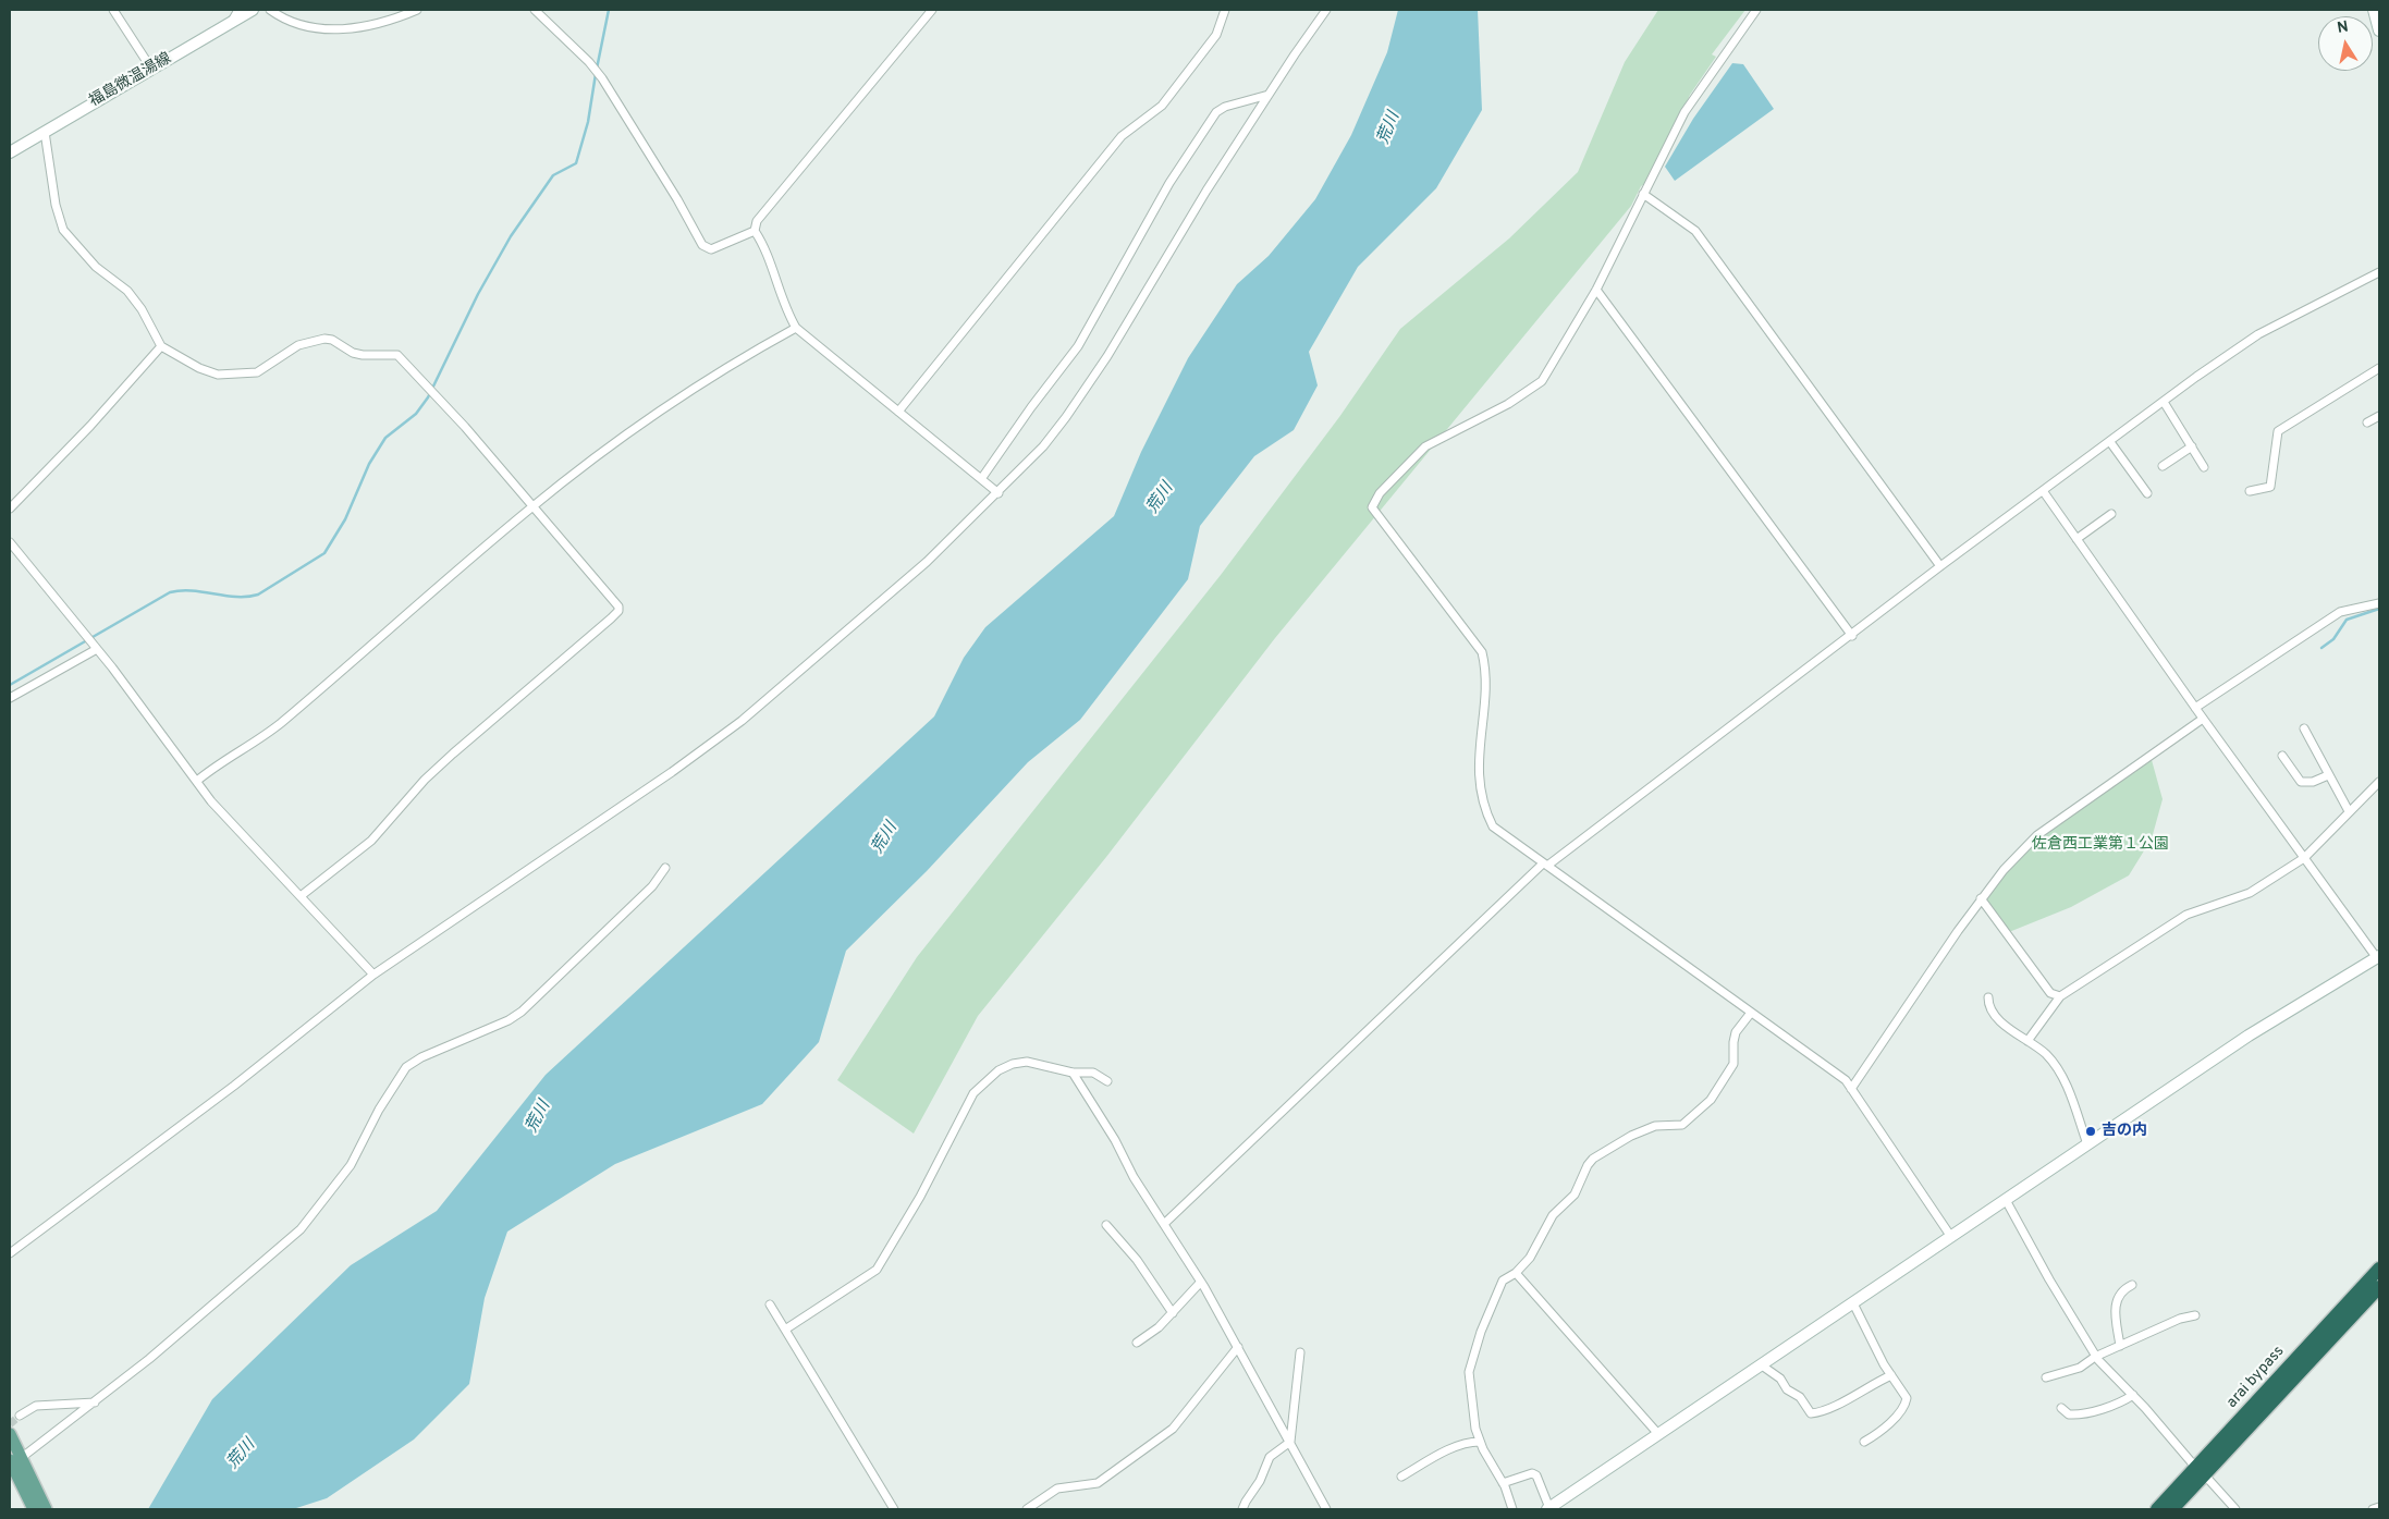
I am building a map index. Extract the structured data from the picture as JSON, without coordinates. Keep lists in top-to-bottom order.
{
  "streets": {
    "highway": ["arai bypass"],
    "street": ["福島微温湯線"]
  },
  "water": ["荒川"],
  "parks": ["佐倉西工業第１公園"],
  "places": ["吉の内"],
  "north": "top"
}
